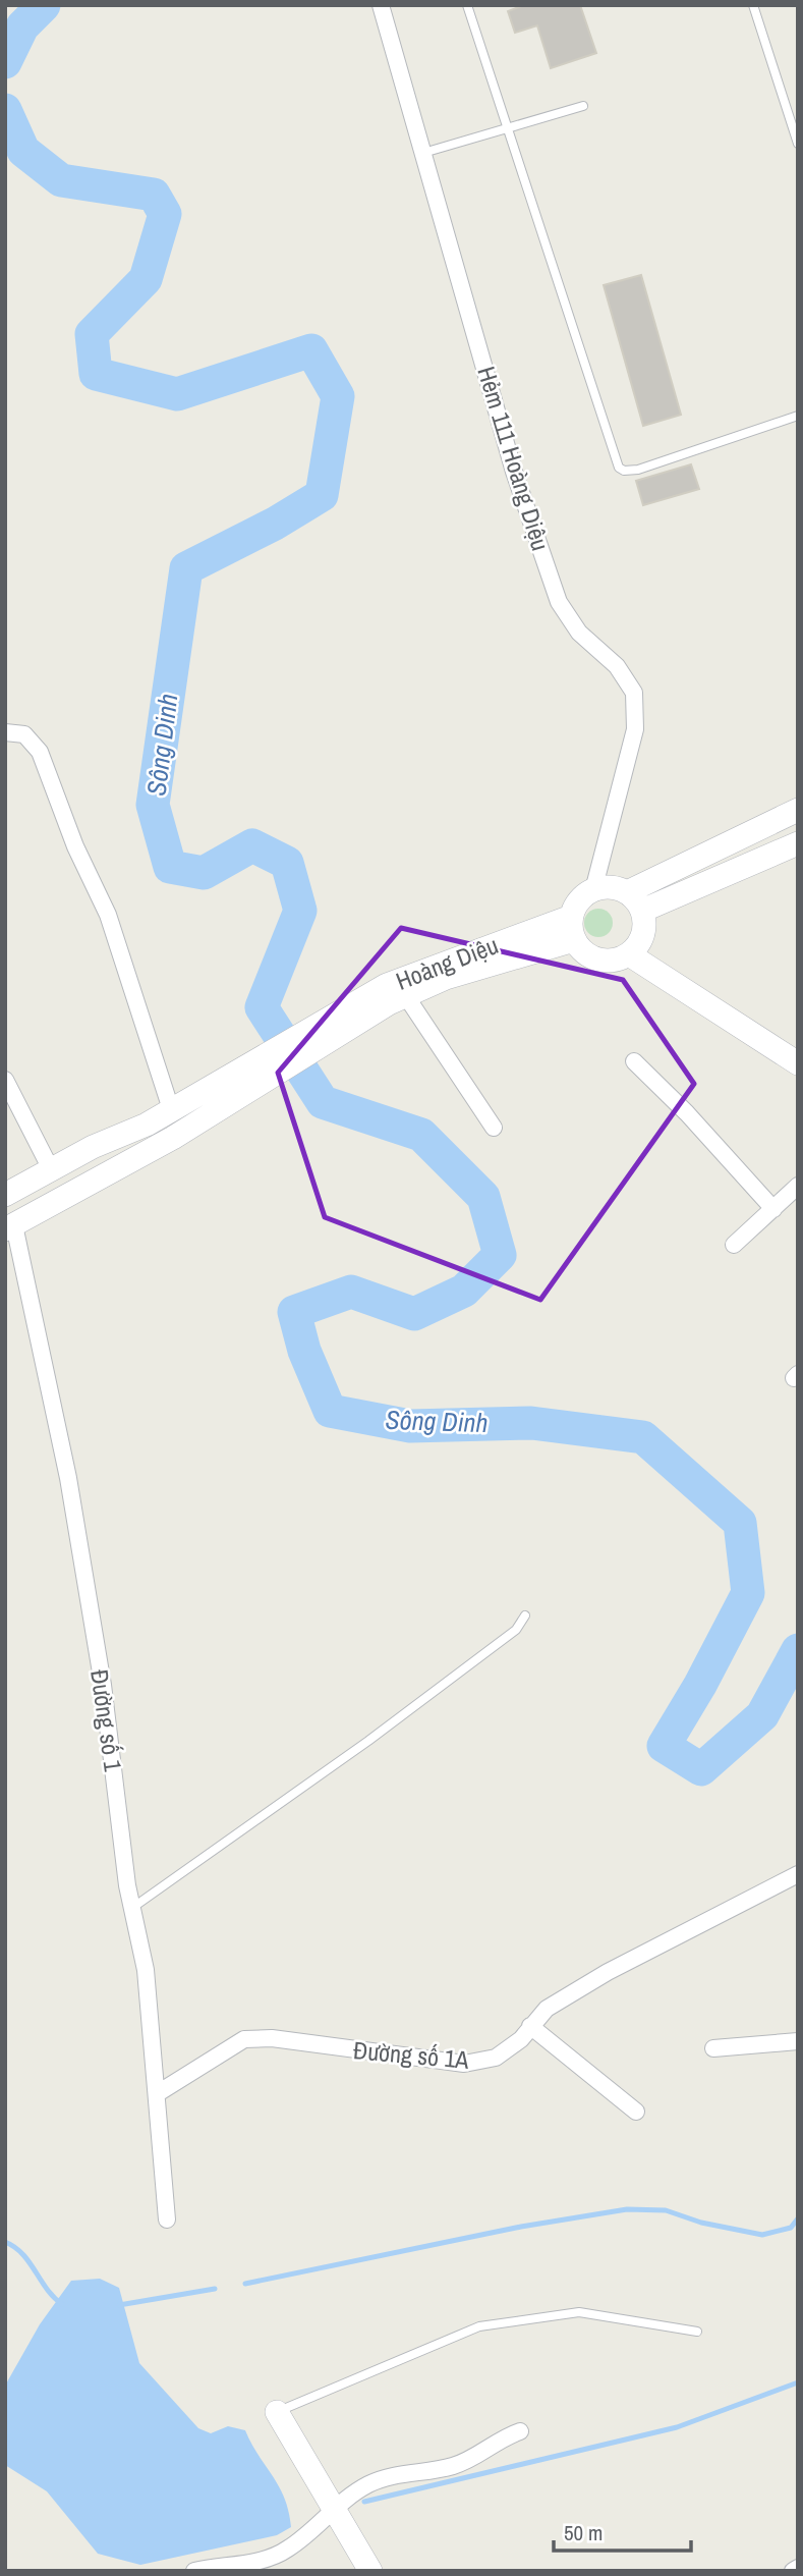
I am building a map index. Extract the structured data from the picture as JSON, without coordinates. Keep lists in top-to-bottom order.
{
  "streets": {
    "main road": ["Hoàng Diệu"],
    "street": ["Hẻm 111 Hoàng Diệu", "Đường số 1", "Đường số 1A"]
  },
  "crossings": [
    ["Hẻm 111 Hoàng Diệu", "Hoàng Diệu"],
    ["Đường số 1", "Đường số 1A"]
  ],
  "water": ["Sông Dinh"],
  "scale_bar": "50 m"
}
